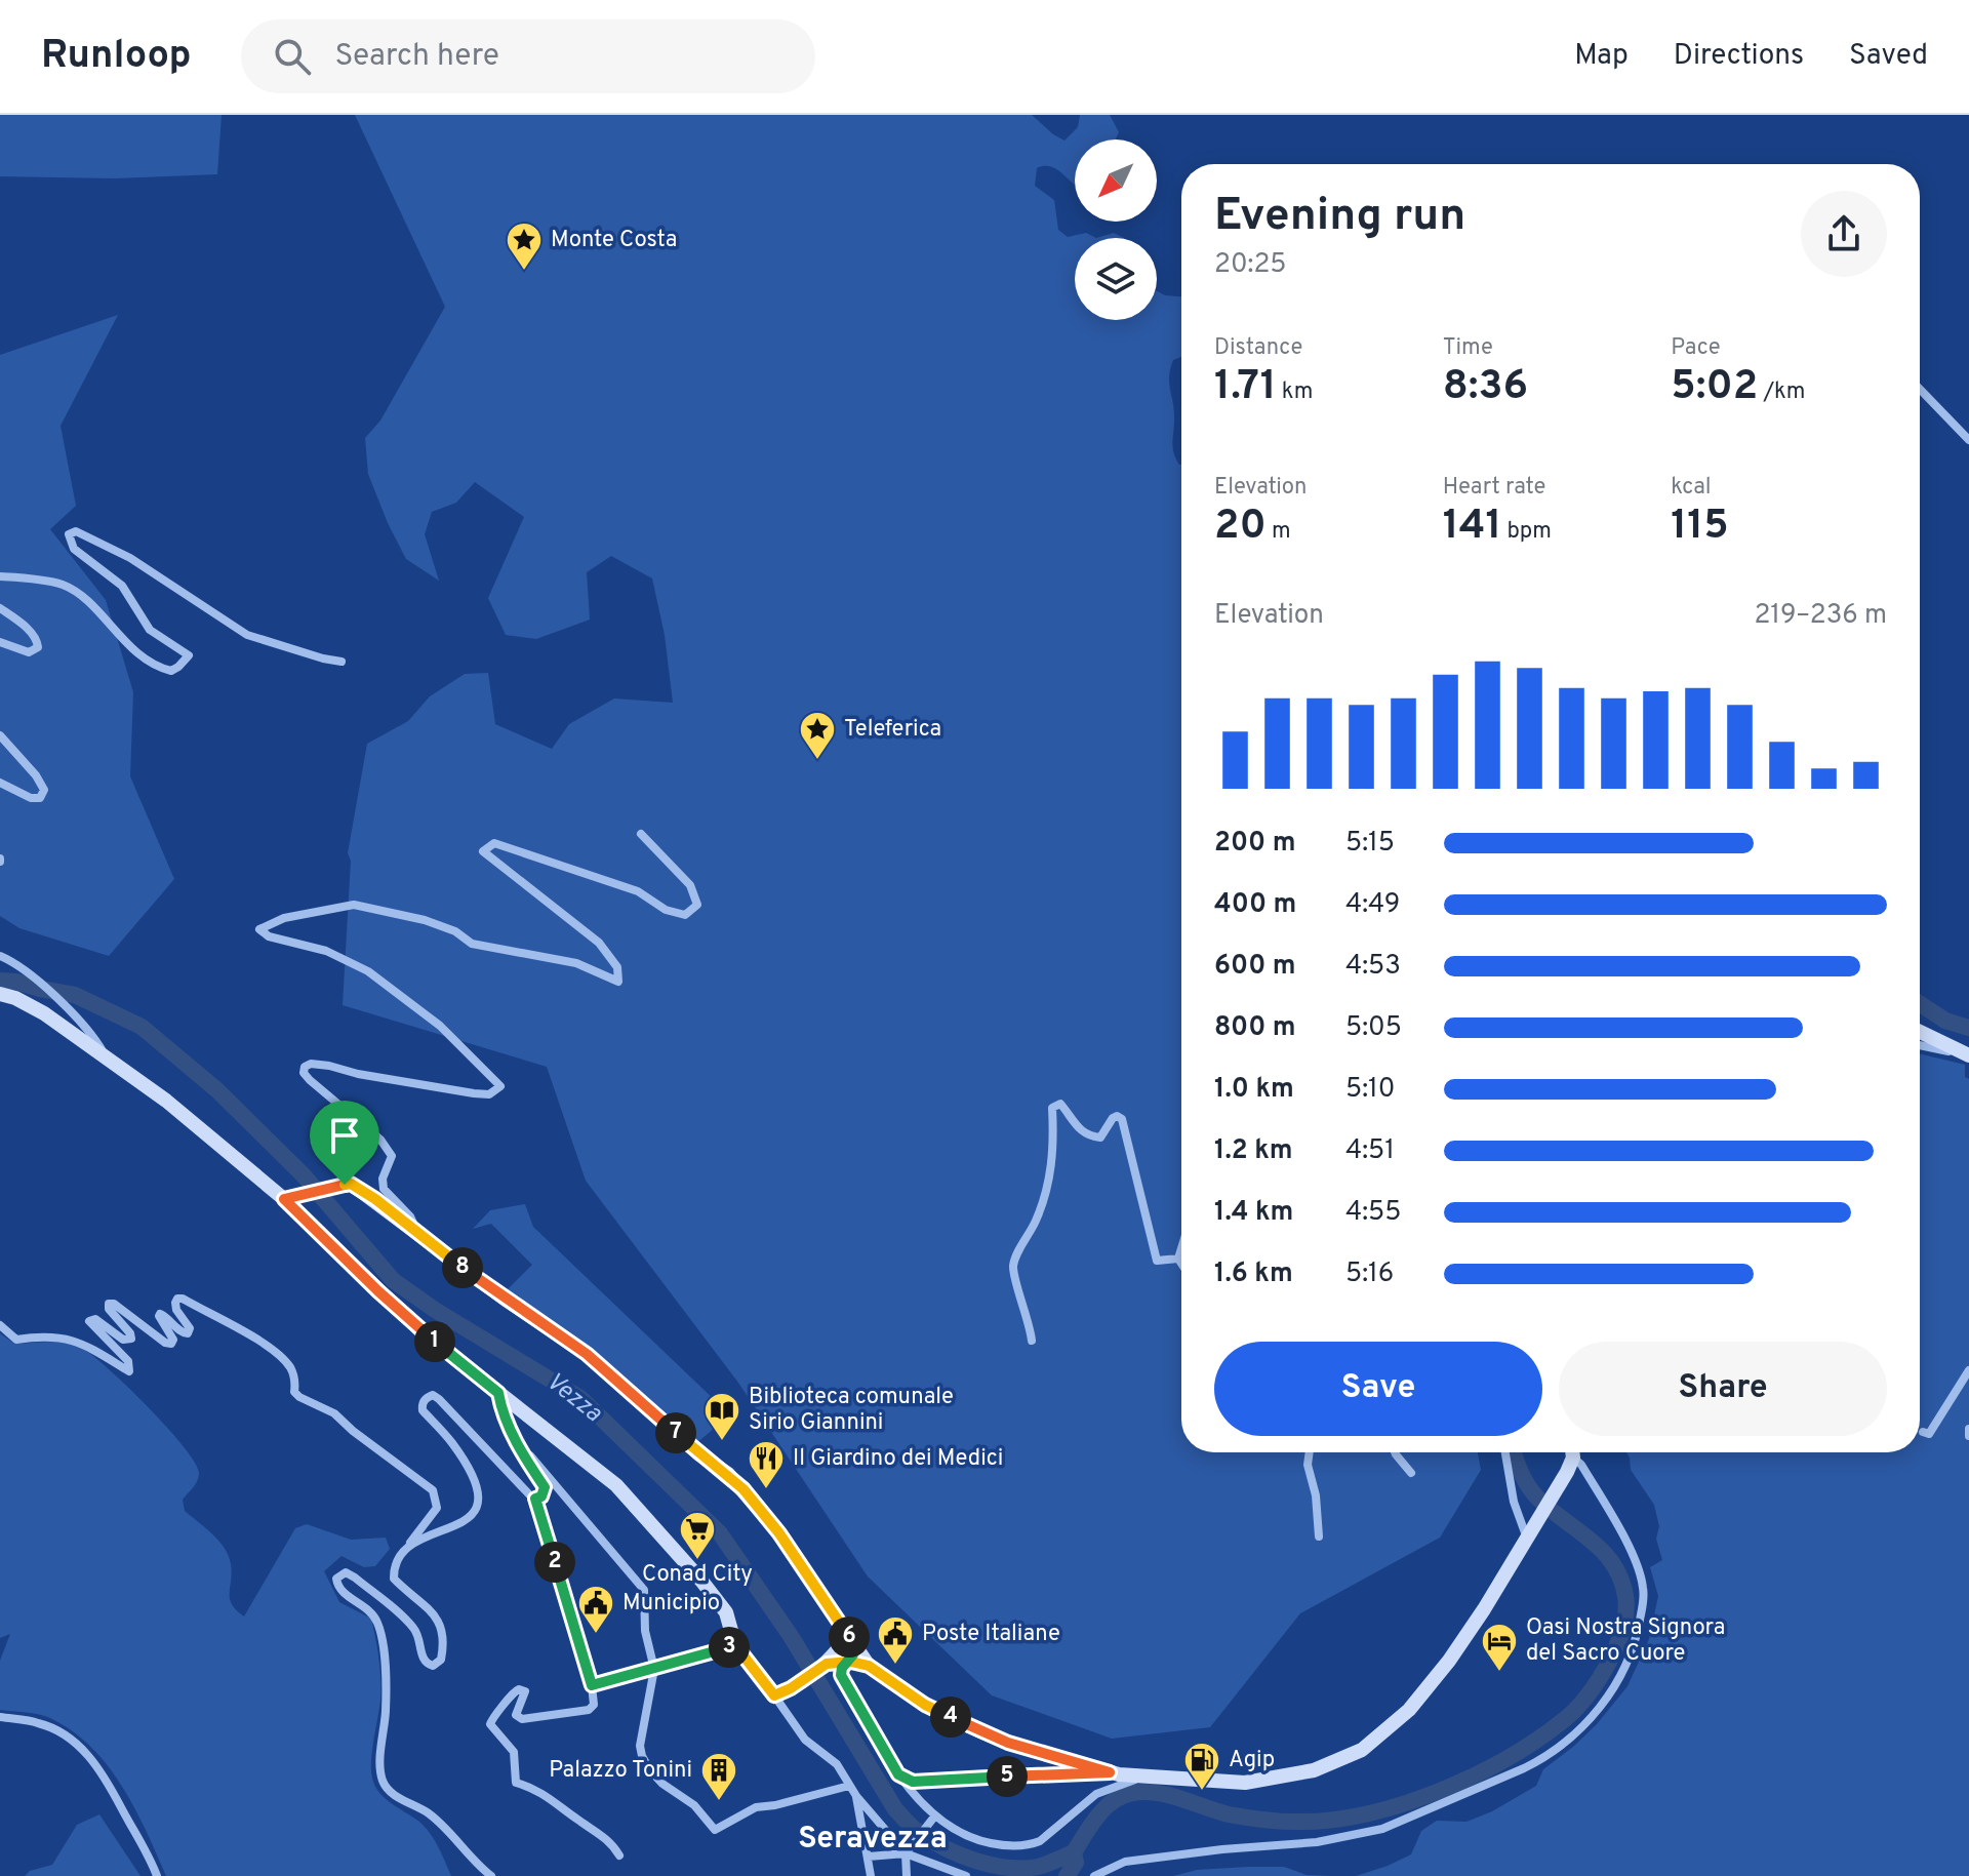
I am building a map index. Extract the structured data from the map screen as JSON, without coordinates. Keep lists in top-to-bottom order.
{
  "districts": ["Seravezza"],
  "water": ["Vezza"],
  "places": {
    "place": ["Monte Costa", "Teleferica"],
    "library": ["Biblioteca comunale Sirio Giannini"],
    "restaurant": ["Il Giardino dei Medici"],
    "supermarket": ["Conad City"],
    "public building": ["Municipio", "Poste Italiane"],
    "hotel": ["Oasi Nostra Signora del Sacro Cuore"],
    "fuel station": ["Agip"],
    "building": ["Palazzo Tonini"]
  },
  "north": "bottom left",
  "page": {
    "header": "Runloop",
    "search": "Search here",
    "nav": ["Map", "Directions", "Saved"],
    "heading": ["Evening run", "20:25"],
    "stats": [
      ["Distance", "1.71 km"],
      ["Time", "8:36"],
      ["Pace", "5:02 /km"],
      ["Elevation", "20 m"],
      ["Heart rate", "141 bpm"],
      ["kcal", "115"]
    ],
    "chart": ["Elevation", "219–236 m"],
    "list": [
      {
        "name": "200 m",
        "note": "5:15"
      },
      {
        "name": "400 m",
        "note": "4:49"
      },
      {
        "name": "600 m",
        "note": "4:53"
      },
      {
        "name": "800 m",
        "note": "5:05"
      },
      {
        "name": "1.0 km",
        "note": "5:10"
      },
      {
        "name": "1.2 km",
        "note": "4:51"
      },
      {
        "name": "1.4 km",
        "note": "4:55"
      },
      {
        "name": "1.6 km",
        "note": "5:16"
      }
    ],
    "pins": [
      "8",
      "1",
      "7",
      "2",
      "6",
      "3",
      "4",
      "5"
    ],
    "buttons": ["Save", "Share"]
  }
}
